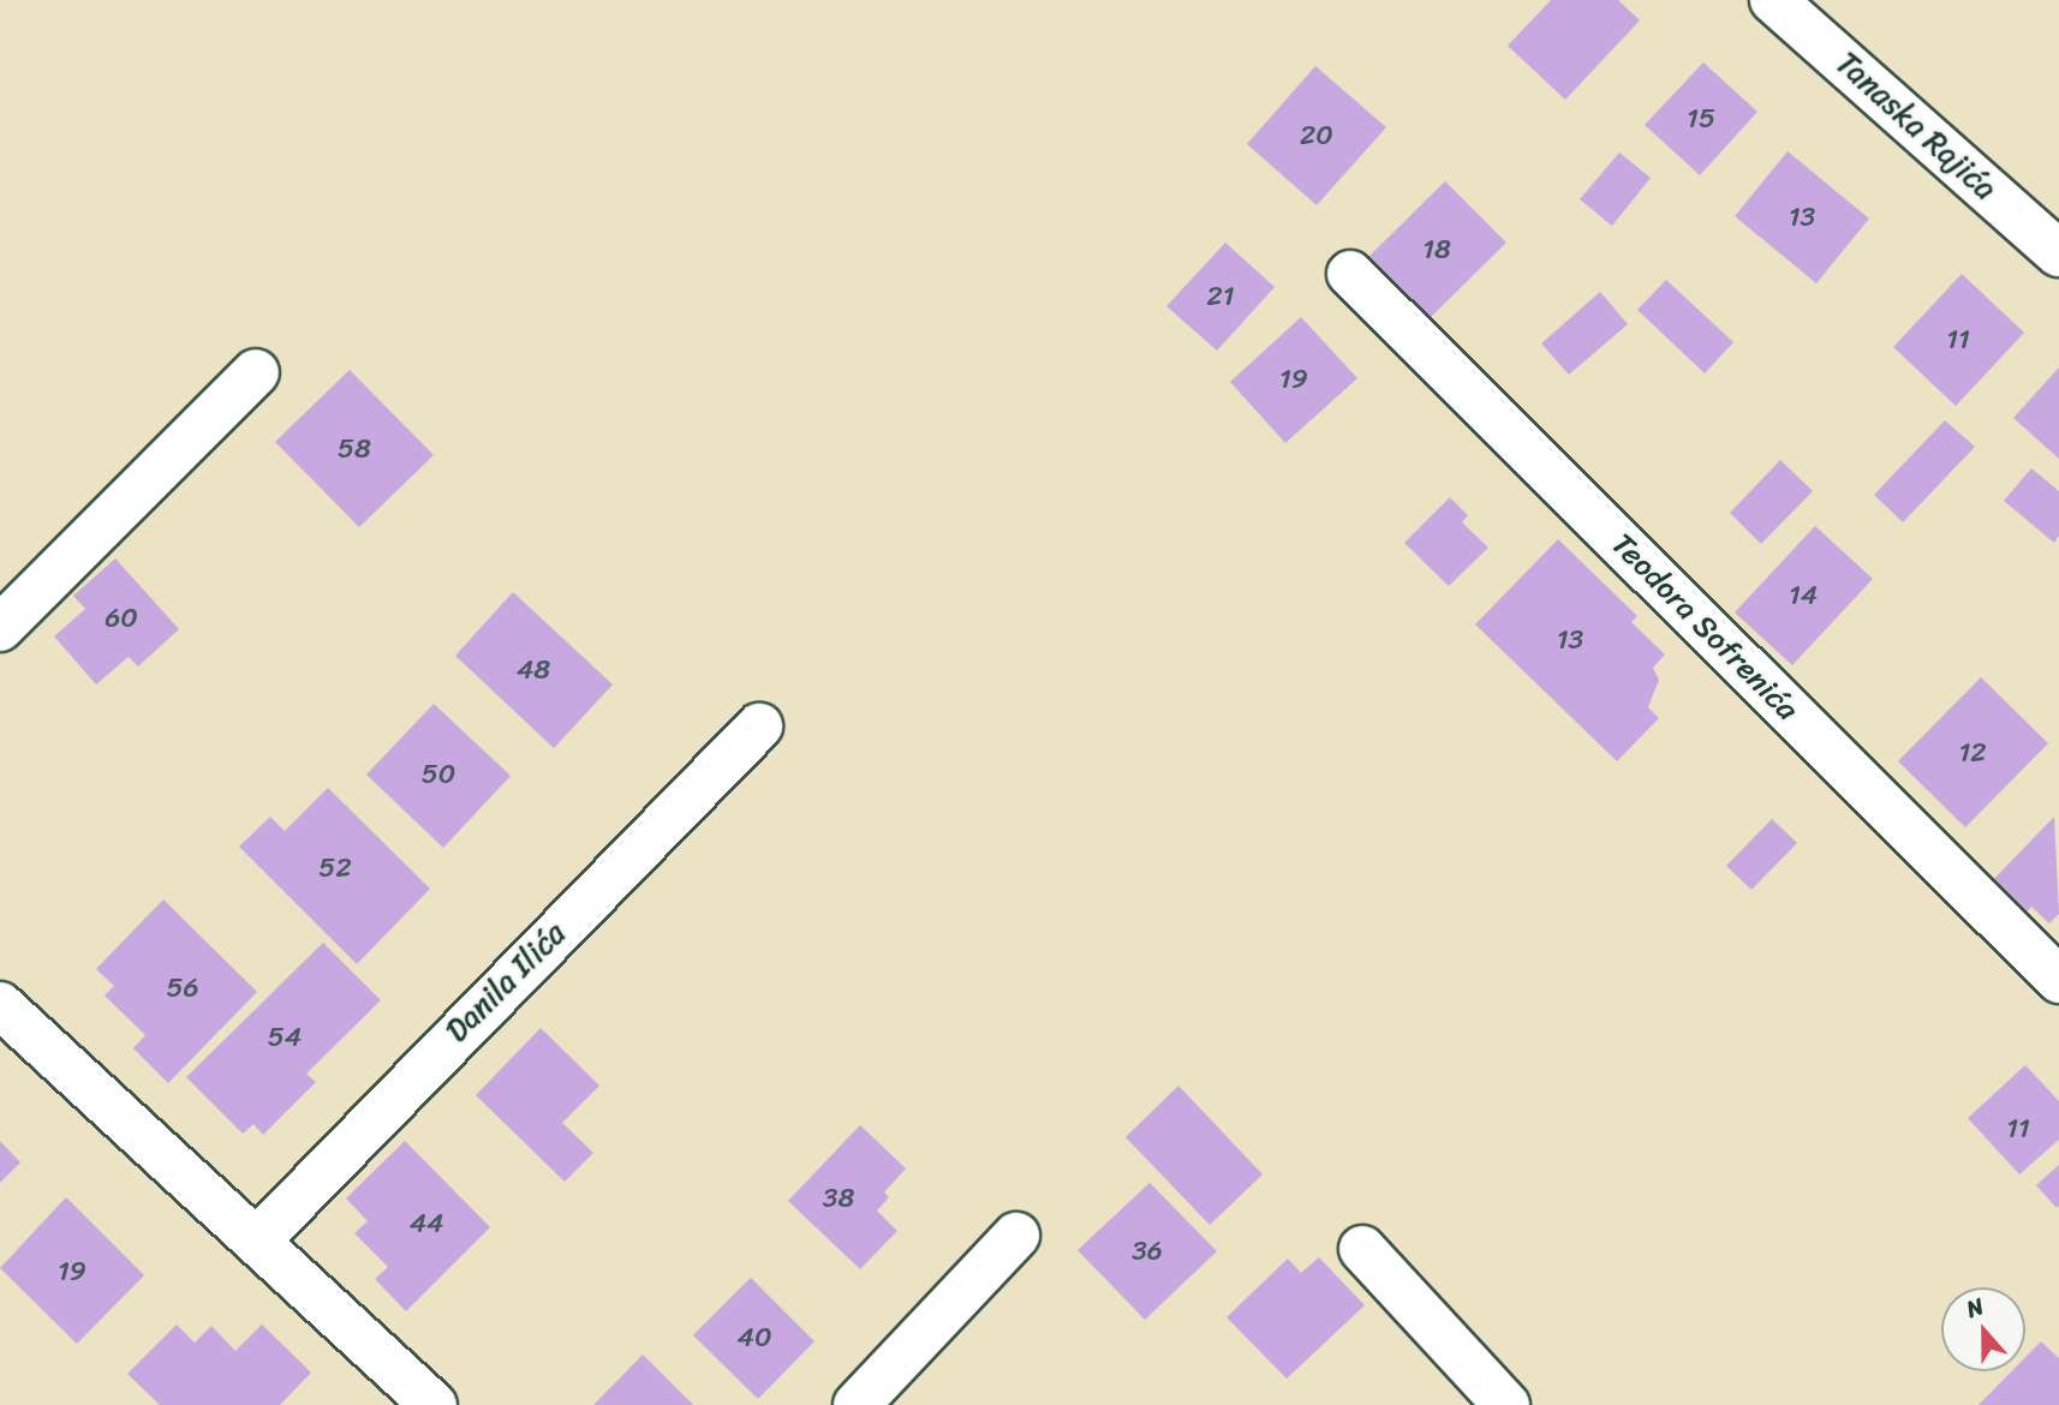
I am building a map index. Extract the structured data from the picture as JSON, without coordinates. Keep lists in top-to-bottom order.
{
  "streets": {
    "street": ["Tanaska Rajića", "Teodora Sofrenića", "Danila Ilića"]
  },
  "house_numbers": [
    "15",
    "20",
    "13",
    "18",
    "21",
    "11",
    "19",
    "58",
    "14",
    "60",
    "13",
    "48",
    "12",
    "50",
    "52",
    "56",
    "54",
    "11",
    "38",
    "44",
    "36",
    "19",
    "40"
  ],
  "north": "top"
}
